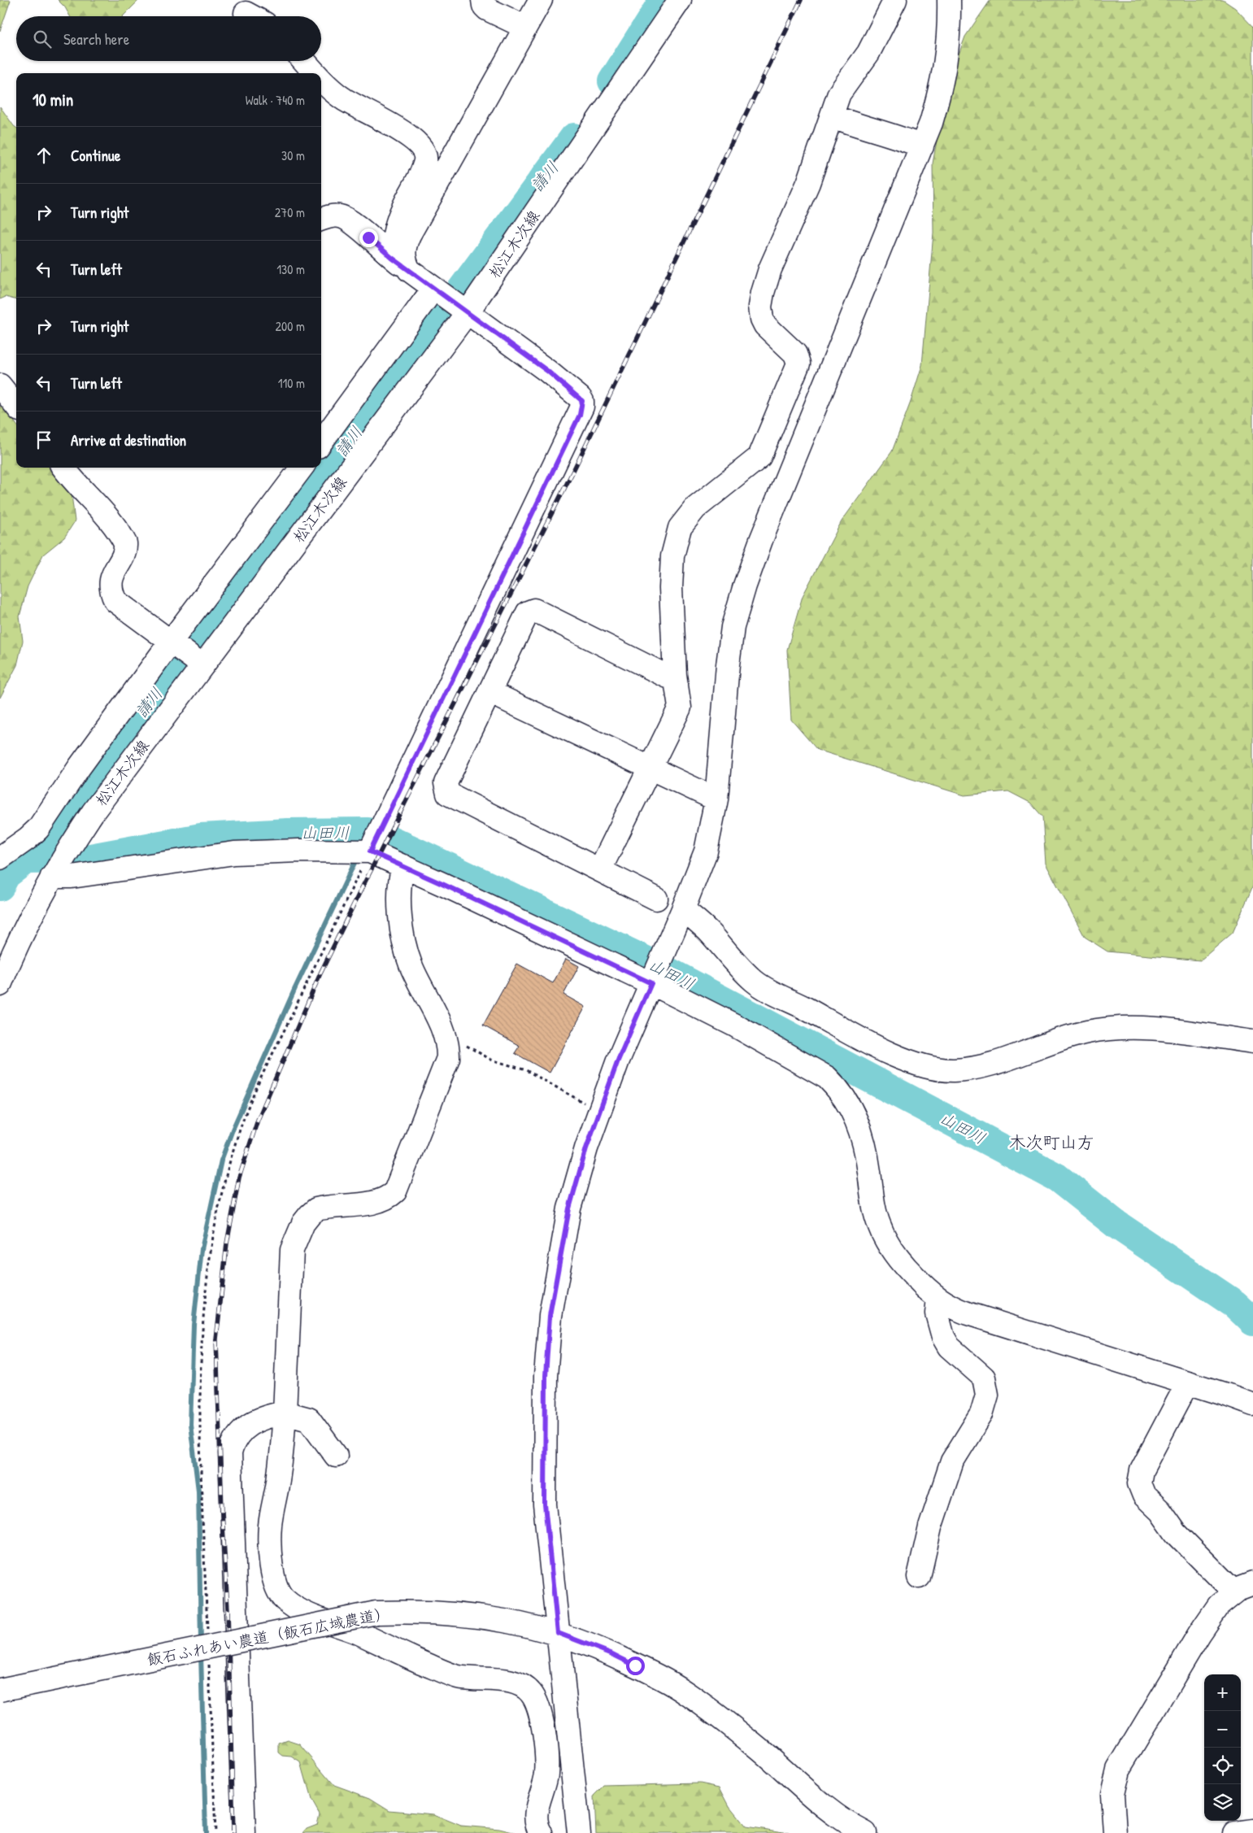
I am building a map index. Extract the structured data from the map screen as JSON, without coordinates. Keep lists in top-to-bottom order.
{
  "streets": {
    "street": ["松江木次線", "飯石ふれあい農道（飯石広域農道）"]
  },
  "districts": ["木次町山方"],
  "water": ["請川", "山田川"],
  "page": {
    "search": "Search here",
    "heading": ["10 min", "Walk · 740 m"],
    "list": [
      ["Continue", "30 m"],
      ["Turn right", "270 m"],
      ["Turn left", "130 m"],
      ["Turn right", "200 m"],
      ["Turn left", "110 m"],
      "Arrive at destination"
    ],
    "map_buttons": ["+", "−"]
  }
}
